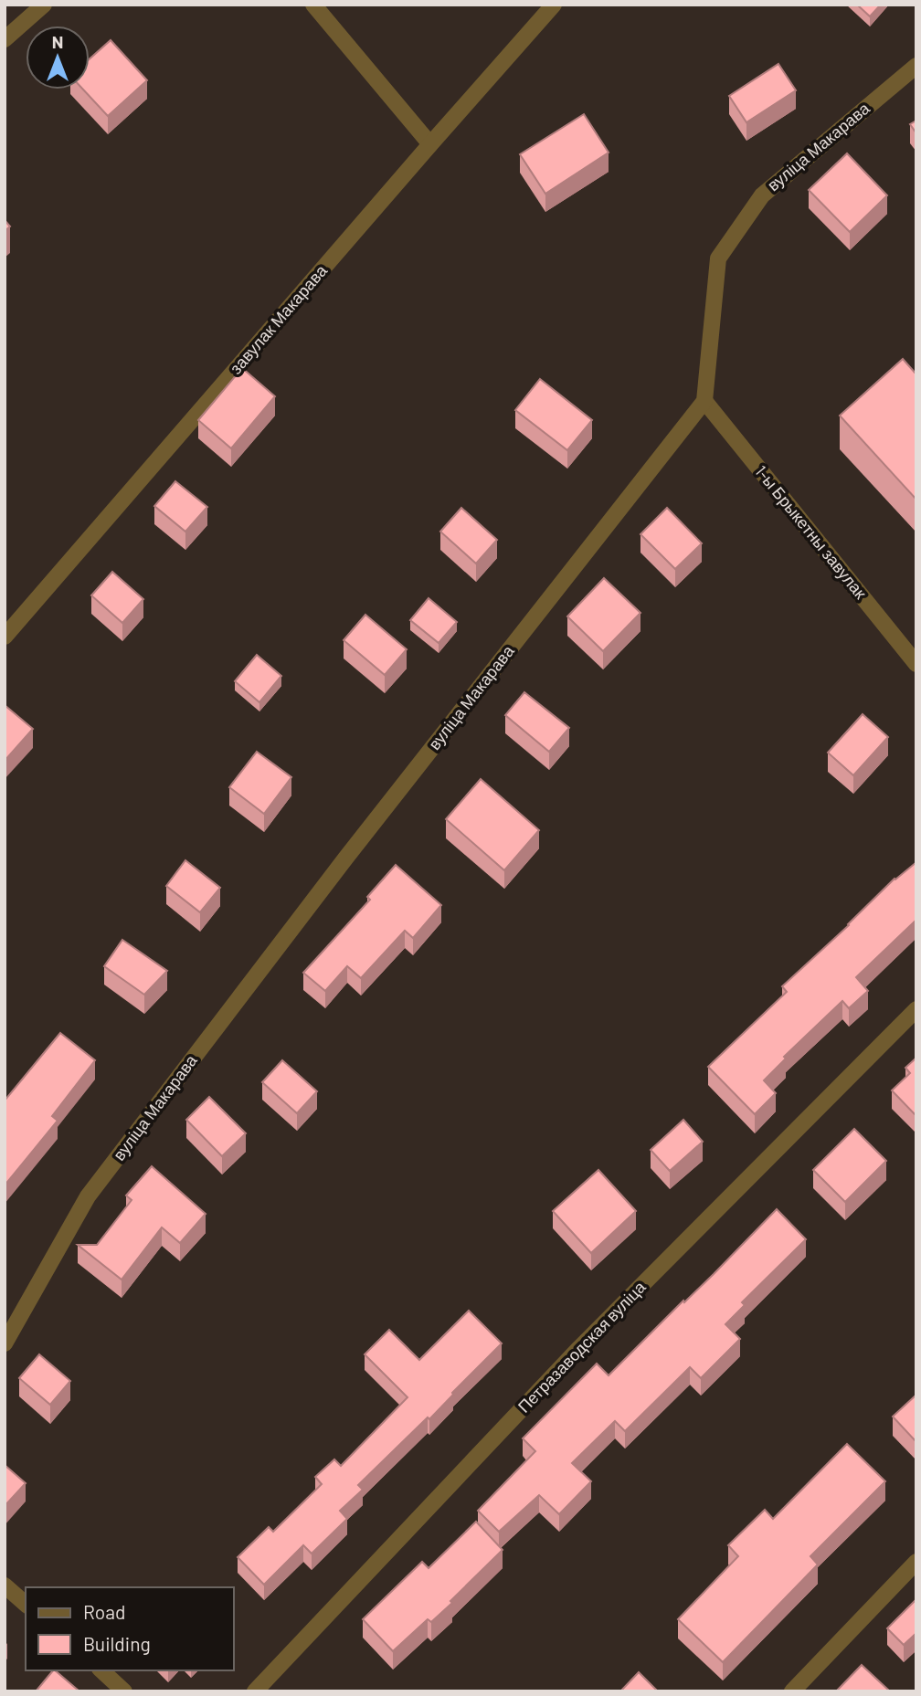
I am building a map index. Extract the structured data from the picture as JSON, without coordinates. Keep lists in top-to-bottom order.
{
  "streets": {
    "street": [
      "вуліца Макарава",
      "завулак Макарава",
      "1-ы Брыкетны завулак",
      "Петразаводская вуліца"
    ]
  },
  "crossings": [
    ["вуліца Макарава", "1-ы Брыкетны завулак"]
  ],
  "legend": ["Road", "Building"],
  "north": "top"
}
